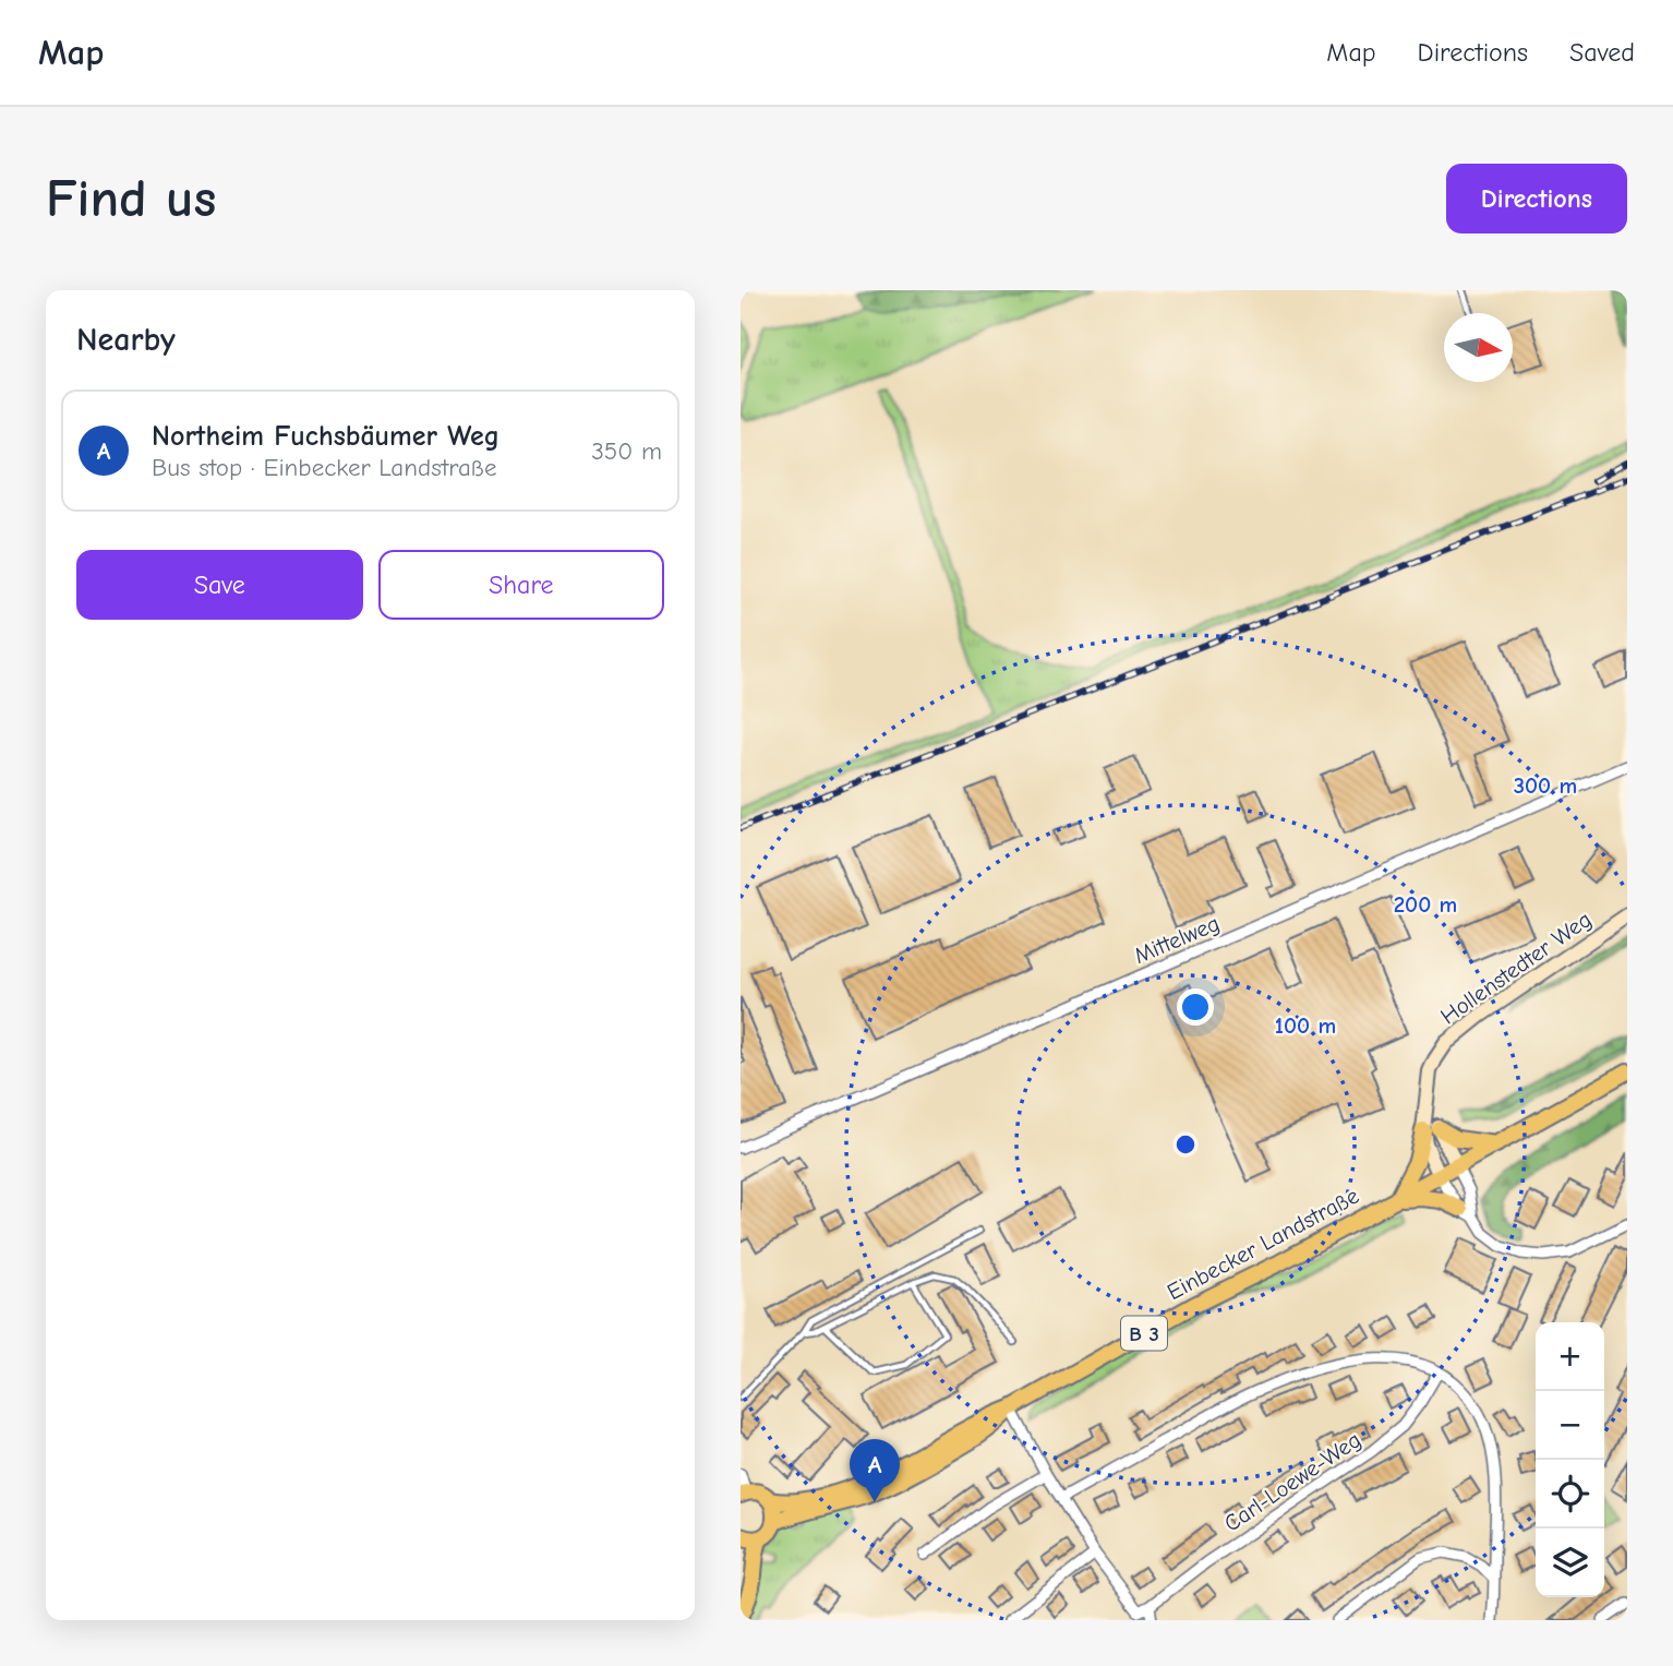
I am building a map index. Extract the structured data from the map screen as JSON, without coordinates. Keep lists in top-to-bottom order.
{
  "streets": {
    "main road": ["Hollenstedter Weg", "Einbecker Landstraße", "B 3"],
    "street": ["Mittelweg", "Carl-Loewe-Weg"]
  },
  "crossings": [
    ["Einbecker Landstraße", "B 3"]
  ],
  "north": "right",
  "page": {
    "header": "Map",
    "nav": ["Map", "Directions", "Saved"],
    "buttons": [
      "Directions",
      ["Save", "Share"]
    ],
    "title": "Find us",
    "heading": "Nearby",
    "list": [
      {
        "mark": "A",
        "name": "Northeim Fuchsbäumer Weg",
        "note": "Bus stop · Einbecker Landstraße",
        "value": "350 m"
      }
    ],
    "map_buttons": ["+", "−"],
    "pins": "A"
  },
  "rings": ["300 m", "200 m", "100 m"]
}
